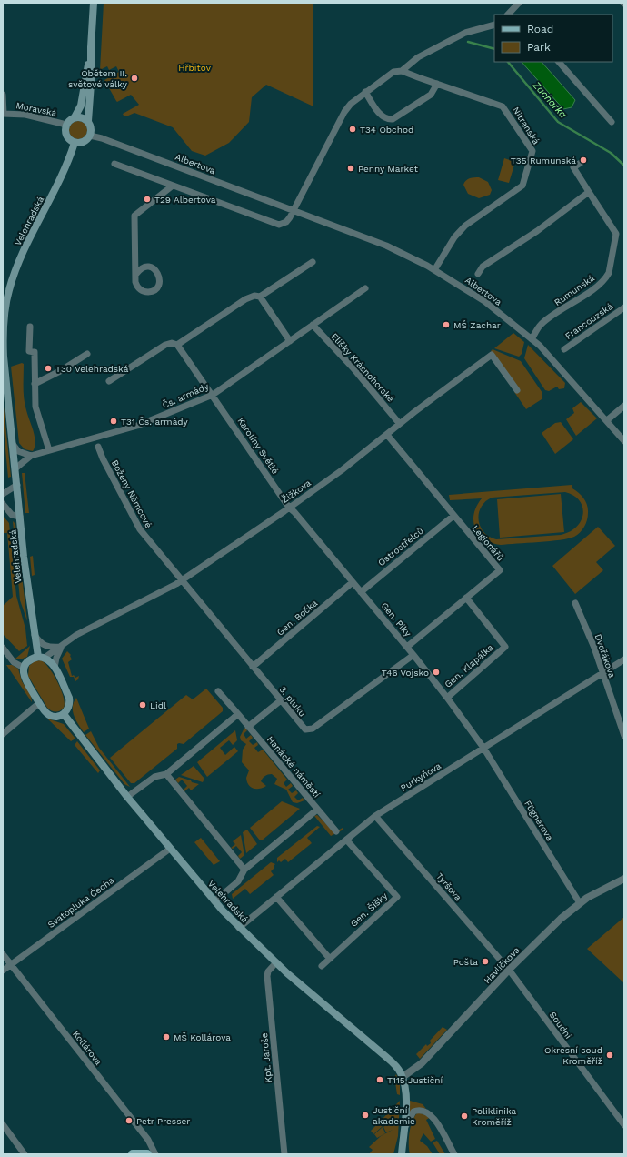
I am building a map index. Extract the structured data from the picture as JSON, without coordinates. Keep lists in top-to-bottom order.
{
  "streets": {
    "main road": ["Velehradská"],
    "street": [
      "Moravská",
      "Nitranská",
      "Albertova",
      "Rumunská",
      "Francouzská",
      "Elišky Krásnohorské",
      "Čs. armády",
      "Karolíny Světlé",
      "Žižkova",
      "Boženy Němcové",
      "Legionářů",
      "Ostrostřelců",
      "Gen. Bočka",
      "Gen. Píky",
      "Dvořákova",
      "Gen. Klapálka",
      "3. pluku",
      "Hanácké náměstí",
      "Purkyňova",
      "Fügnerova",
      "Tyršova",
      "Svatopluka Čecha",
      "Gen. Šišky",
      "Havlíčkova",
      "Soudní",
      "Kollárova",
      "Kpt. Jaroše"
    ]
  },
  "crossings": [
    ["Moravská", "Albertova"],
    ["Moravská", "Velehradská"],
    ["Nitranská", "Albertova"],
    ["Albertova", "Velehradská"],
    ["Albertova", "Rumunská"],
    ["Velehradská", "Žižkova"],
    ["Velehradská", "Hanácké náměstí"],
    ["Velehradská", "Purkyňova"],
    ["Velehradská", "Svatopluka Čecha"],
    ["Velehradská", "Havlíčkova"],
    ["Velehradská", "Kpt. Jaroše"],
    ["Elišky Krásnohorské", "Čs. armády"],
    ["Elišky Krásnohorské", "Žižkova"],
    ["Čs. armády", "Karolíny Světlé"],
    ["Karolíny Světlé", "Žižkova"],
    ["Karolíny Světlé", "Gen. Píky"],
    ["Žižkova", "Boženy Němcové"],
    ["Žižkova", "Legionářů"],
    ["Žižkova", "Gen. Píky"],
    ["Žižkova", "3. pluku"],
    ["Boženy Němcové", "3. pluku"],
    ["Legionářů", "Ostrostřelců"],
    ["Legionářů", "Gen. Píky"],
    ["Legionářů", "Gen. Klapálka"],
    ["Ostrostřelců", "Gen. Píky"],
    ["Gen. Bočka", "Gen. Píky"],
    ["Gen. Bočka", "3. pluku"],
    ["Gen. Píky", "Gen. Klapálka"],
    ["Gen. Píky", "3. pluku"],
    ["Gen. Píky", "Purkyňova"],
    ["Gen. Píky", "Fügnerova"],
    ["Dvořákova", "Purkyňova"],
    ["Purkyňova", "Fügnerova"],
    ["Purkyňova", "Tyršova"],
    ["Purkyňova", "Gen. Šišky"],
    ["Fügnerova", "Havlíčkova"],
    ["Tyršova", "Havlíčkova"],
    ["Tyršova", "Soudní"],
    ["Svatopluka Čecha", "Kollárova"],
    ["Havlíčkova", "Soudní"]
  ],
  "water": ["Zacharka"],
  "parks": ["Hřbitov"],
  "places": [
    "Obětem II. světové války",
    "T34 Obchod",
    "T35 Rumunská",
    "Penny Market",
    "T29 Albertova",
    "MŠ Zachar",
    "T30 Velehradská",
    "T31 Čs. armády",
    "T46 Vojsko",
    "Lidl",
    "Pošta",
    "MŠ Kollárova",
    "Okresní soud Kroměříž",
    "T115 Justiční",
    "Justiční akademie",
    "Poliklinika Kroměříž",
    "Petr Presser"
  ],
  "legend": ["Road", "Park"]
}
